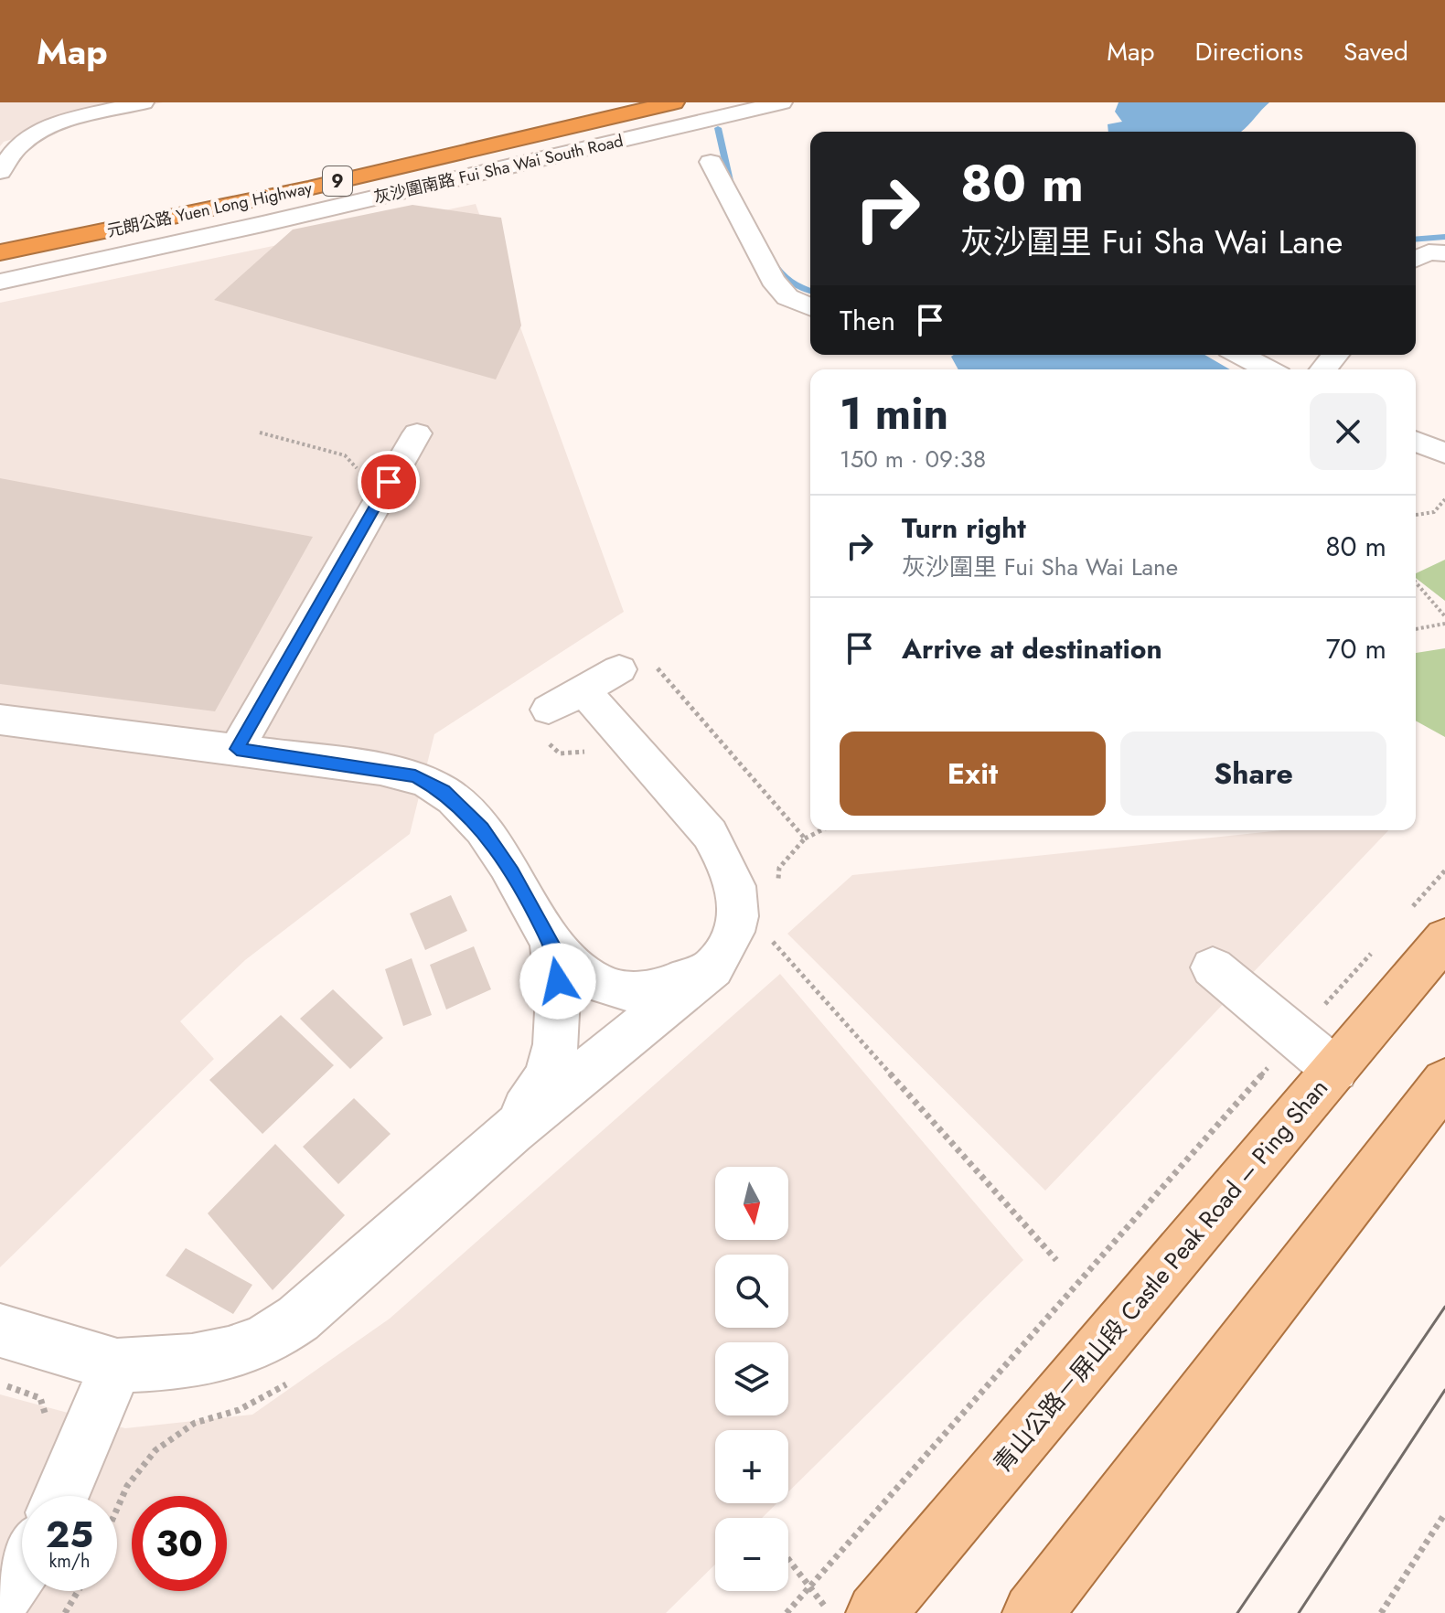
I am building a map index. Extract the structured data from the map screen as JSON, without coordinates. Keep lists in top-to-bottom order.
{
  "streets": {
    "highway": ["9", "元朗公路 Yuen Long Highway"],
    "main road": ["青山公路－屏山段 Castle Peak Road – Ping Shan"],
    "street": ["灰沙圍南路 Fui Sha Wai South Road"]
  },
  "north": "bottom",
  "page": {
    "header": "Map",
    "nav": ["Map", "Directions", "Saved"],
    "turn": ["80 m", "灰沙圍里 Fui Sha Wai Lane"],
    "then": "Then",
    "heading": ["1 min", "150 m · 09:38"],
    "list": [
      {
        "name": "Turn right",
        "note": "灰沙圍里 Fui Sha Wai Lane",
        "value": "80 m"
      },
      {
        "name": "Arrive at destination",
        "value": "70 m"
      }
    ],
    "buttons": ["Exit", "Share"],
    "map_buttons": ["+", "−"],
    "speed": "25 km/h",
    "limit": "30"
  }
}
